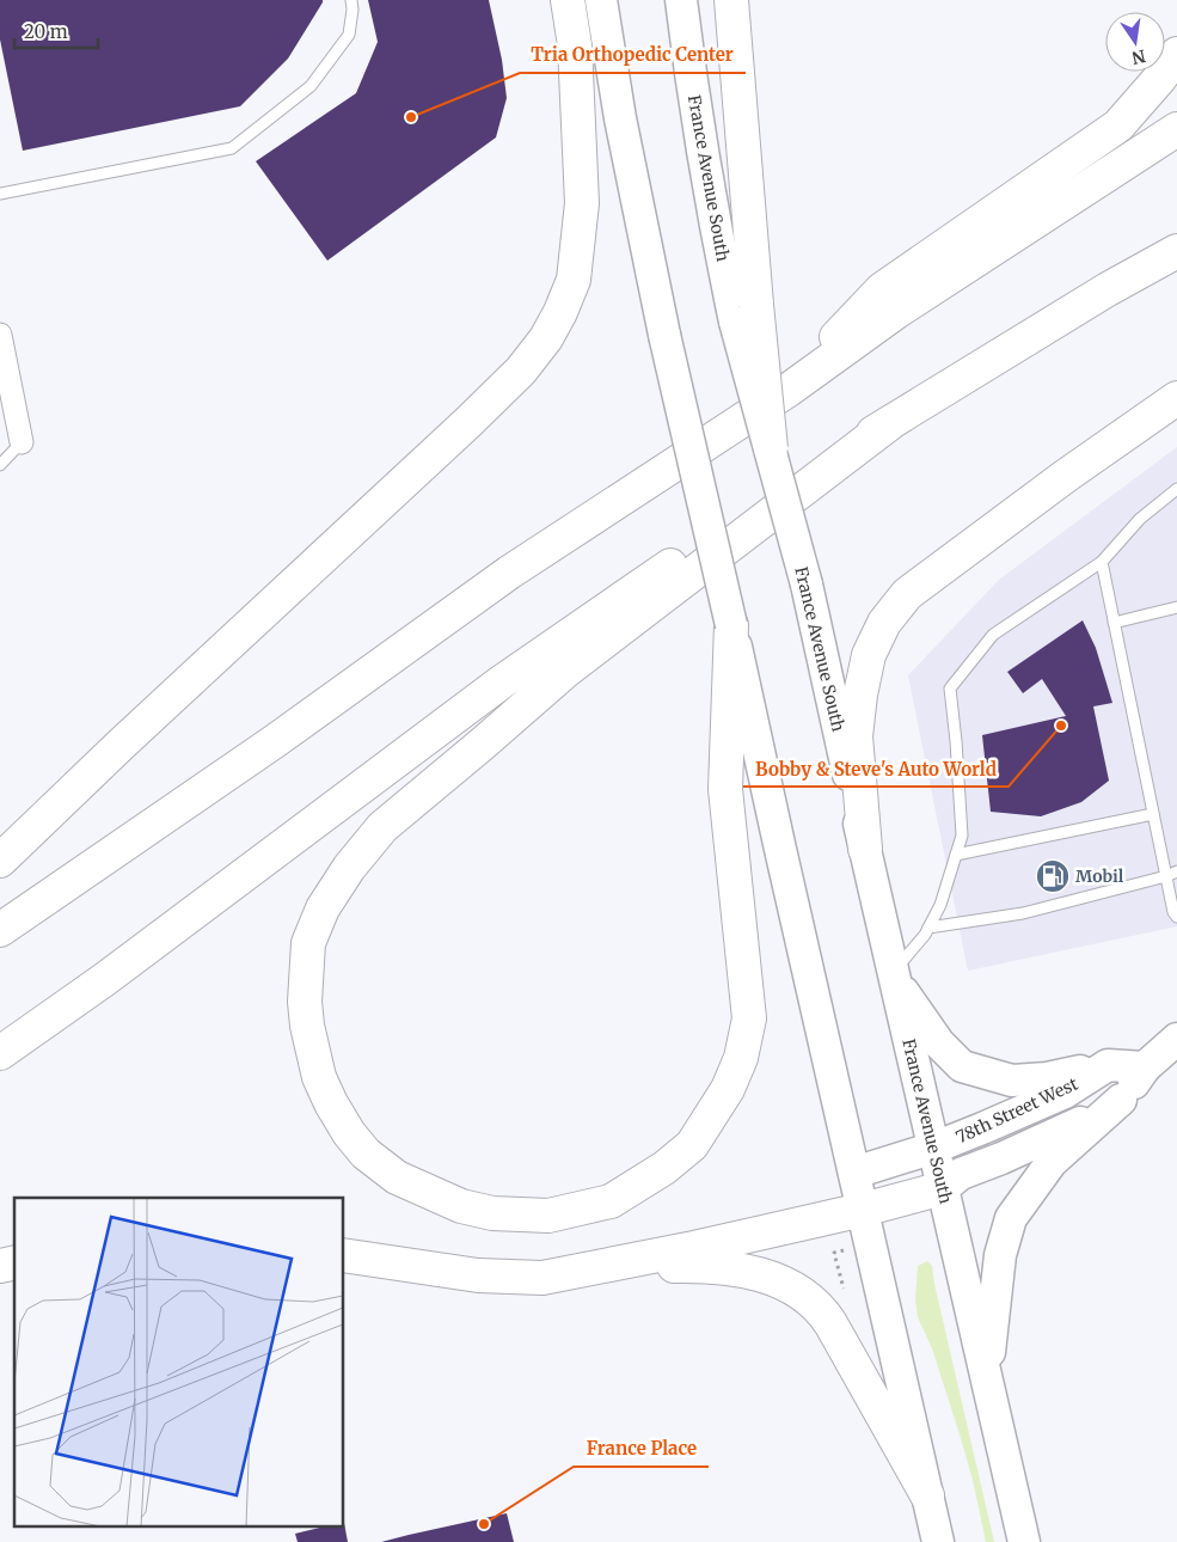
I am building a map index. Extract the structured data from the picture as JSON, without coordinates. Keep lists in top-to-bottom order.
{
  "streets": {
    "main road": ["France Avenue South", "78th Street West"]
  },
  "crossings": [
    ["France Avenue South", "78th Street West"]
  ],
  "places": {
    "other": ["Tria Orthopedic Center", "Bobby & Steve's Auto World", "France Place"],
    "fuel station": ["Mobil"]
  },
  "scale_bar": "20 m",
  "north": "bottom"
}
